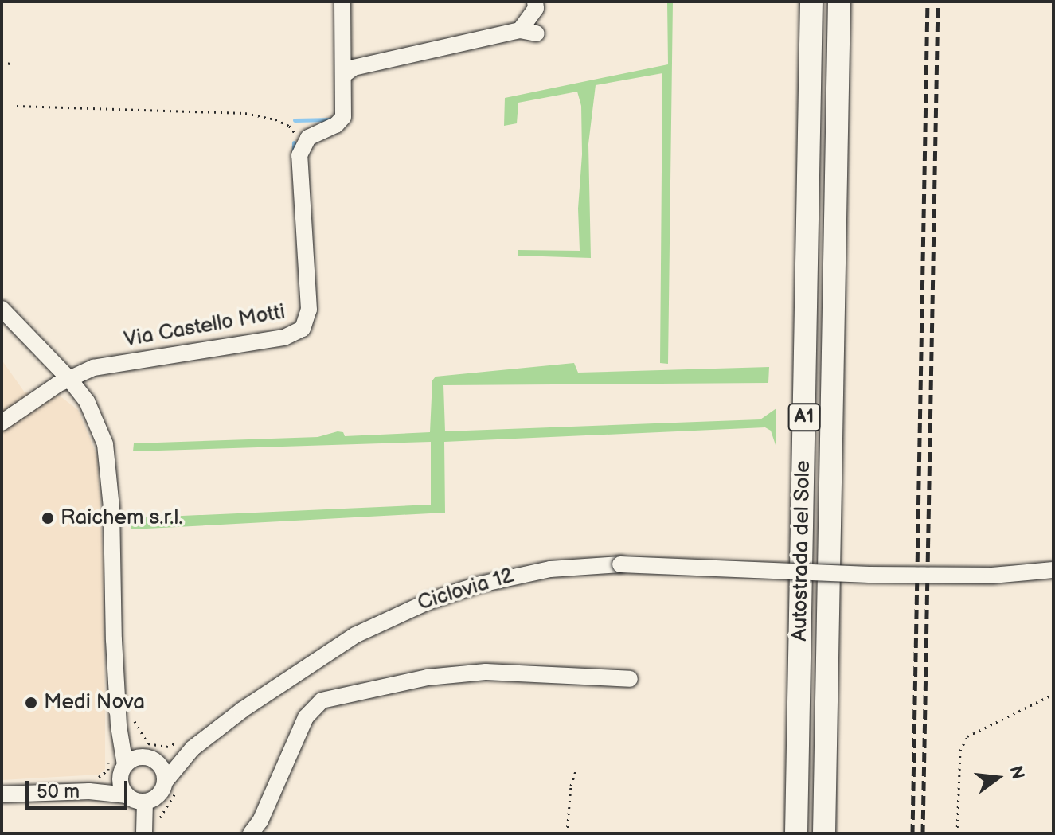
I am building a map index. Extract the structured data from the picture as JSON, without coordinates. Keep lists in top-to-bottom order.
{
  "streets": {
    "highway": ["A1", "Autostrada del Sole"],
    "street": ["Via Castello Motti"]
  },
  "places": ["Raichem s.r.l.", "Medi Nova"],
  "scale_bar": "50 m",
  "north": "right"
}
